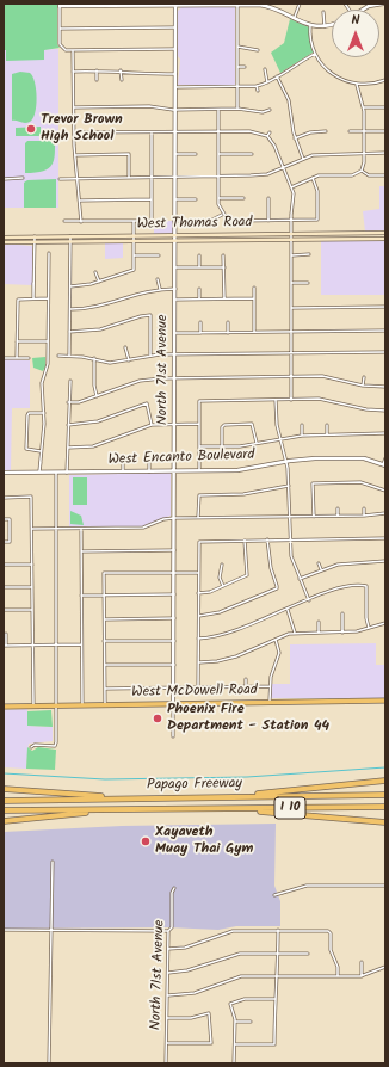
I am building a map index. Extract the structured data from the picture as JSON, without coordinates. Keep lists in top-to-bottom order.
{
  "streets": {
    "highway": ["Papago Freeway", "I 10"],
    "main road": ["West Thomas Road", "West McDowell Road"],
    "street": ["North 71st Avenue", "West Encanto Boulevard"]
  },
  "crossings": [
    ["West Thomas Road", "North 71st Avenue"],
    ["North 71st Avenue", "West Encanto Boulevard"],
    ["North 71st Avenue", "West McDowell Road"]
  ],
  "places": ["Trevor Brown High School", "Phoenix Fire Department - Station 44", "Xayaveth Muay Thai Gym"],
  "north": "top"
}
